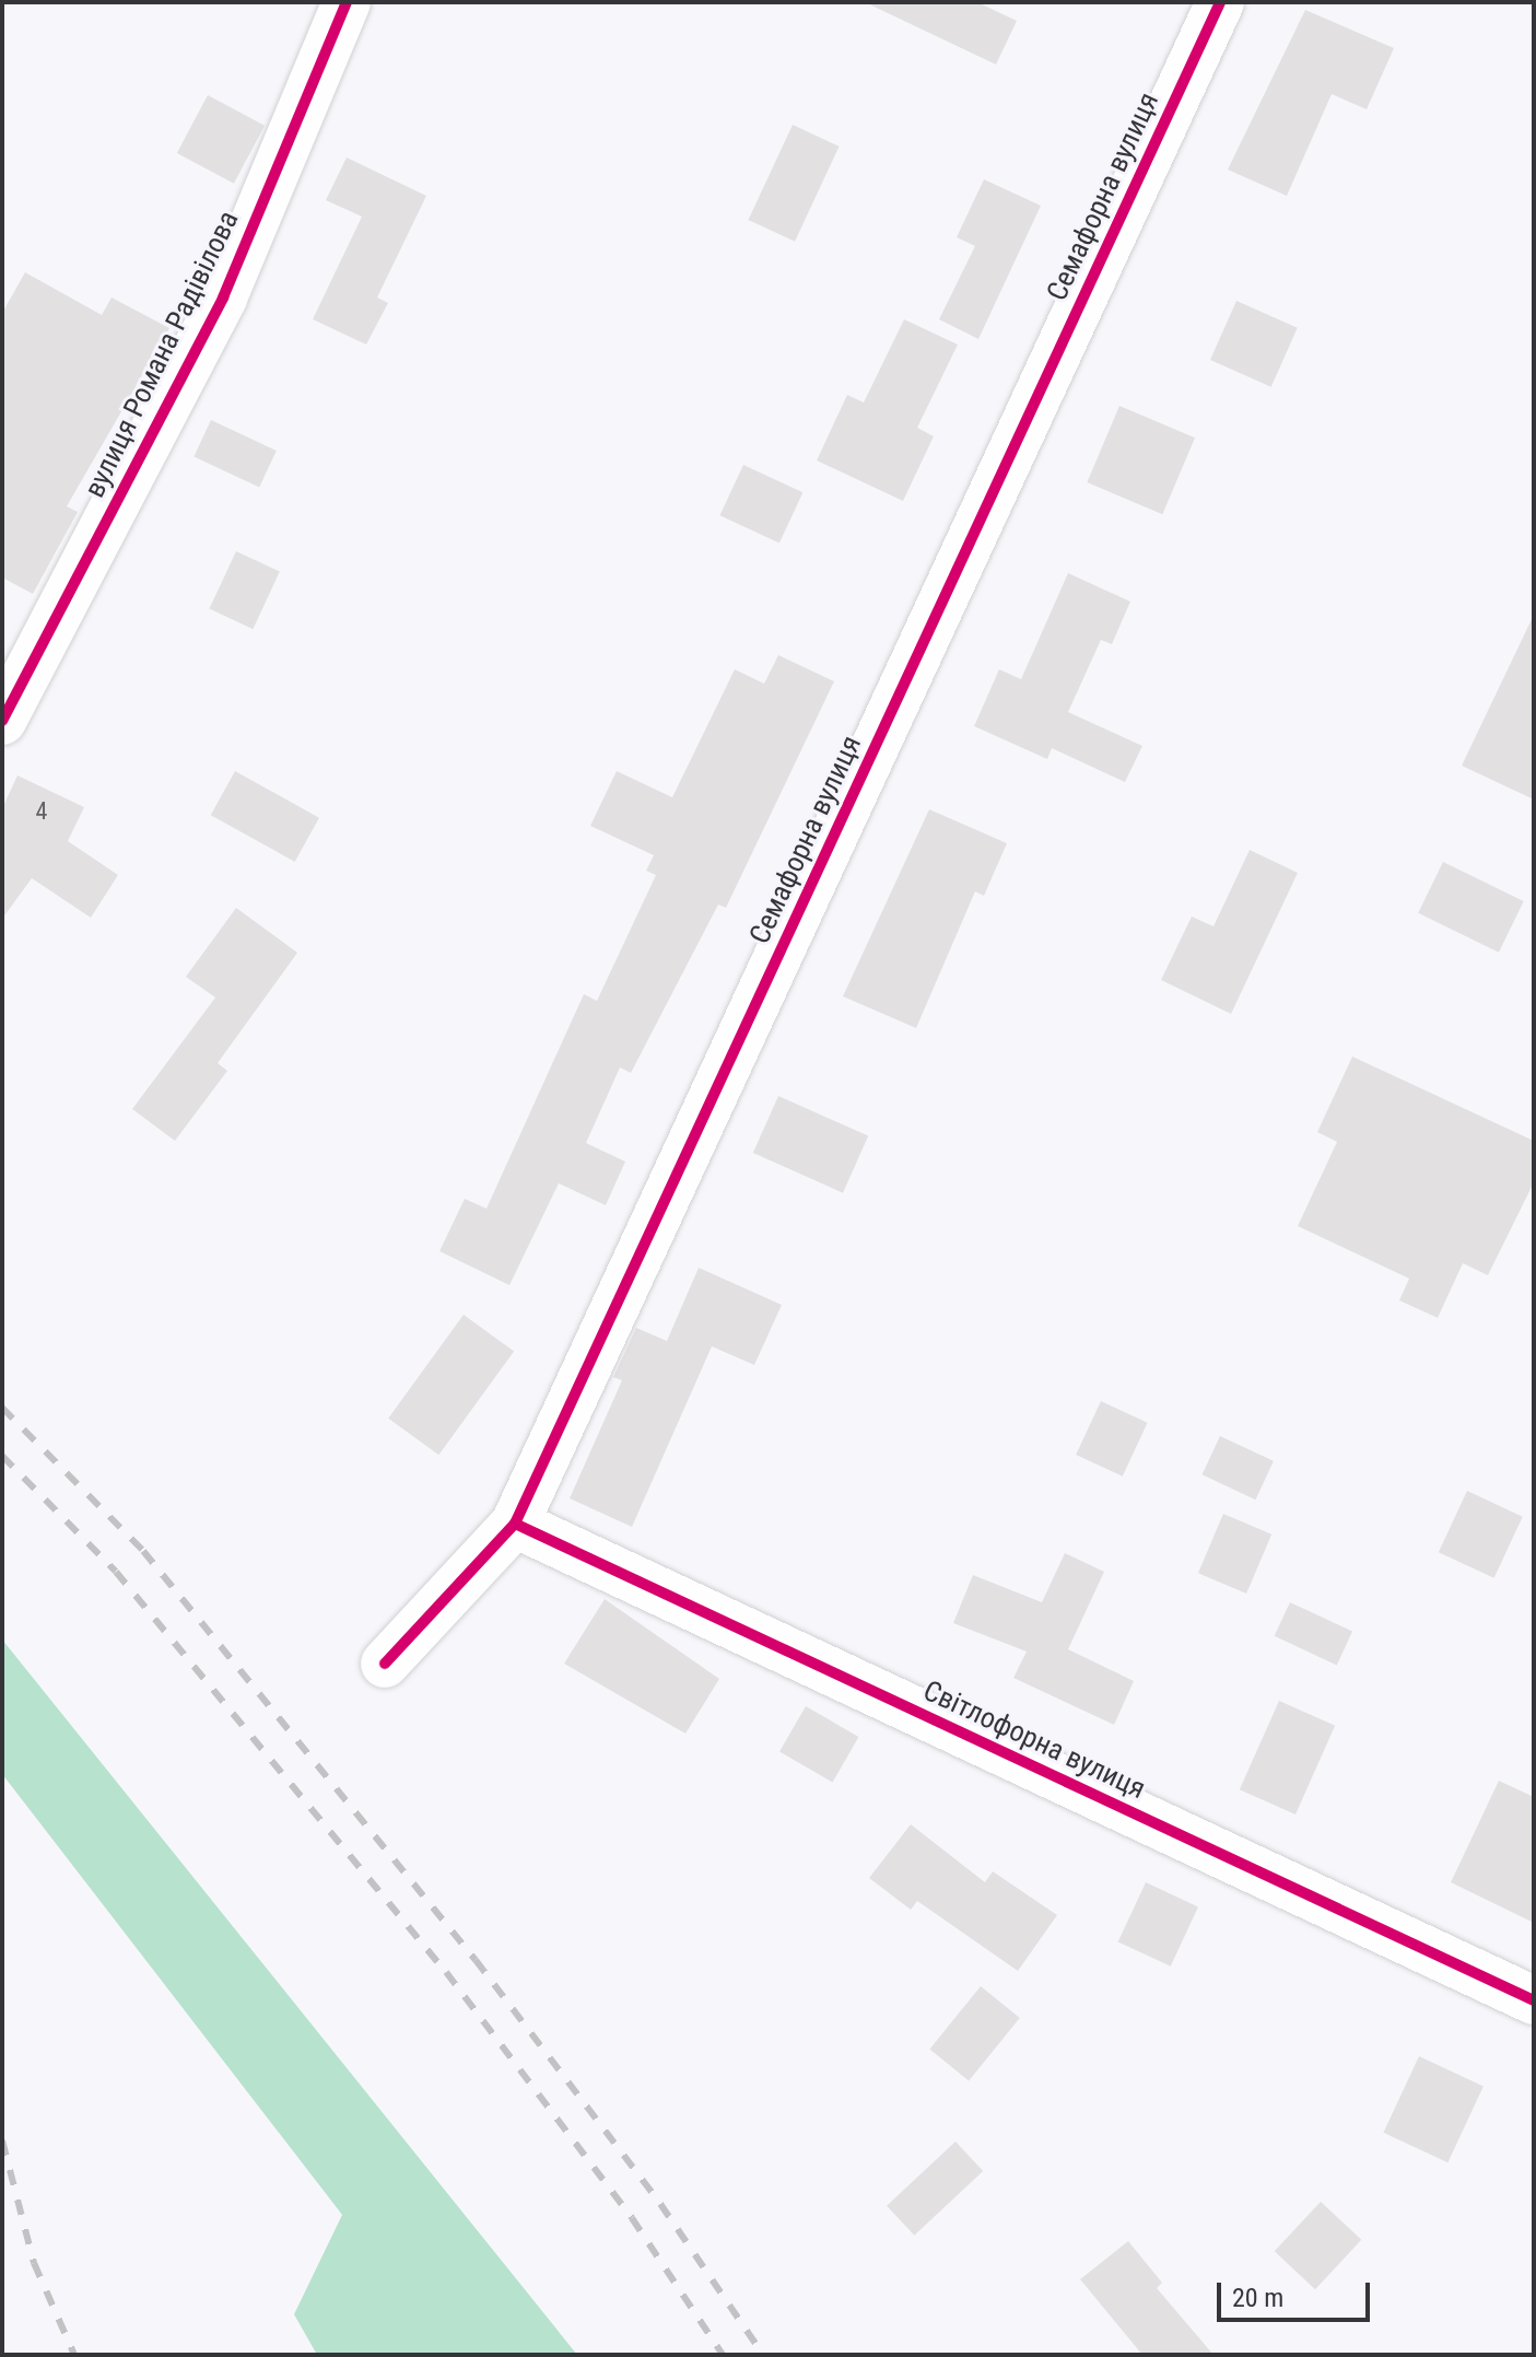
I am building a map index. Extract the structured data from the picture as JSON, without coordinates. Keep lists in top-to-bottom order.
{
  "streets": {
    "street": ["Семафорна вулиця", "вулиця Романа Радівілова", "Світлофорна вулиця"]
  },
  "crossings": [
    ["Семафорна вулиця", "Світлофорна вулиця"]
  ],
  "house_numbers": ["4"],
  "scale_bar": "20 m"
}
